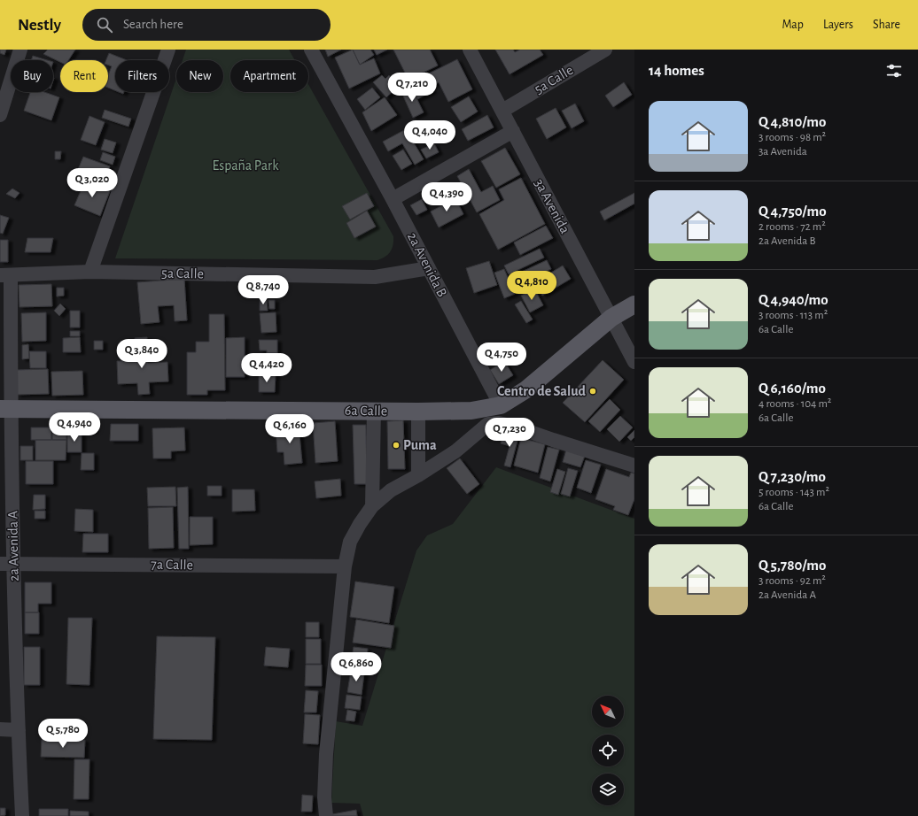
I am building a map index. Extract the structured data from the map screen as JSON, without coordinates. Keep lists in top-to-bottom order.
{
  "streets": {
    "main road": ["6a Calle"],
    "street": [
      "5a Calle",
      "3a Avenida",
      "2a Avenida B",
      "2a Avenida A",
      "7a Calle"
    ]
  },
  "crossings": [
    ["5a Calle", "3a Avenida"],
    ["5a Calle", "2a Avenida B"],
    ["5a Calle", "2a Avenida A"],
    ["3a Avenida", "6a Calle"],
    ["2a Avenida B", "6a Calle"],
    ["6a Calle", "2a Avenida A"],
    ["2a Avenida A", "7a Calle"]
  ],
  "parks": ["España Park"],
  "places": ["Centro de Salud", "Puma"],
  "north": "top left",
  "page": {
    "header": "Nestly",
    "search": "Search here",
    "nav": ["Map", "Layers", "Share"],
    "heading": "14 homes",
    "chip": [
      "Buy",
      "Rent",
      "Filters",
      "New",
      "Apartment"
    ],
    "price": [
      "Q 7,210",
      "Q 4,040",
      "Q 3,020",
      "Q 4,390",
      "Q 4,810",
      "Q 8,740",
      "Q 3,840",
      "Q 4,750",
      "Q 4,420",
      "Q 4,940",
      "Q 6,160",
      "Q 7,230",
      "Q 6,860",
      "Q 5,780"
    ],
    "list": [
      {
        "name": "Q 4,810/mo",
        "note": "3 rooms · 98 m² · 3a Avenida"
      },
      {
        "name": "Q 4,750/mo",
        "note": "2 rooms · 72 m² · 2a Avenida B"
      },
      {
        "name": "Q 4,940/mo",
        "note": "3 rooms · 113 m² · 6a Calle"
      },
      {
        "name": "Q 6,160/mo",
        "note": "4 rooms · 104 m² · 6a Calle"
      },
      {
        "name": "Q 7,230/mo",
        "note": "5 rooms · 143 m² · 6a Calle"
      },
      {
        "name": "Q 5,780/mo",
        "note": "3 rooms · 92 m² · 2a Avenida A"
      }
    ]
  }
}
